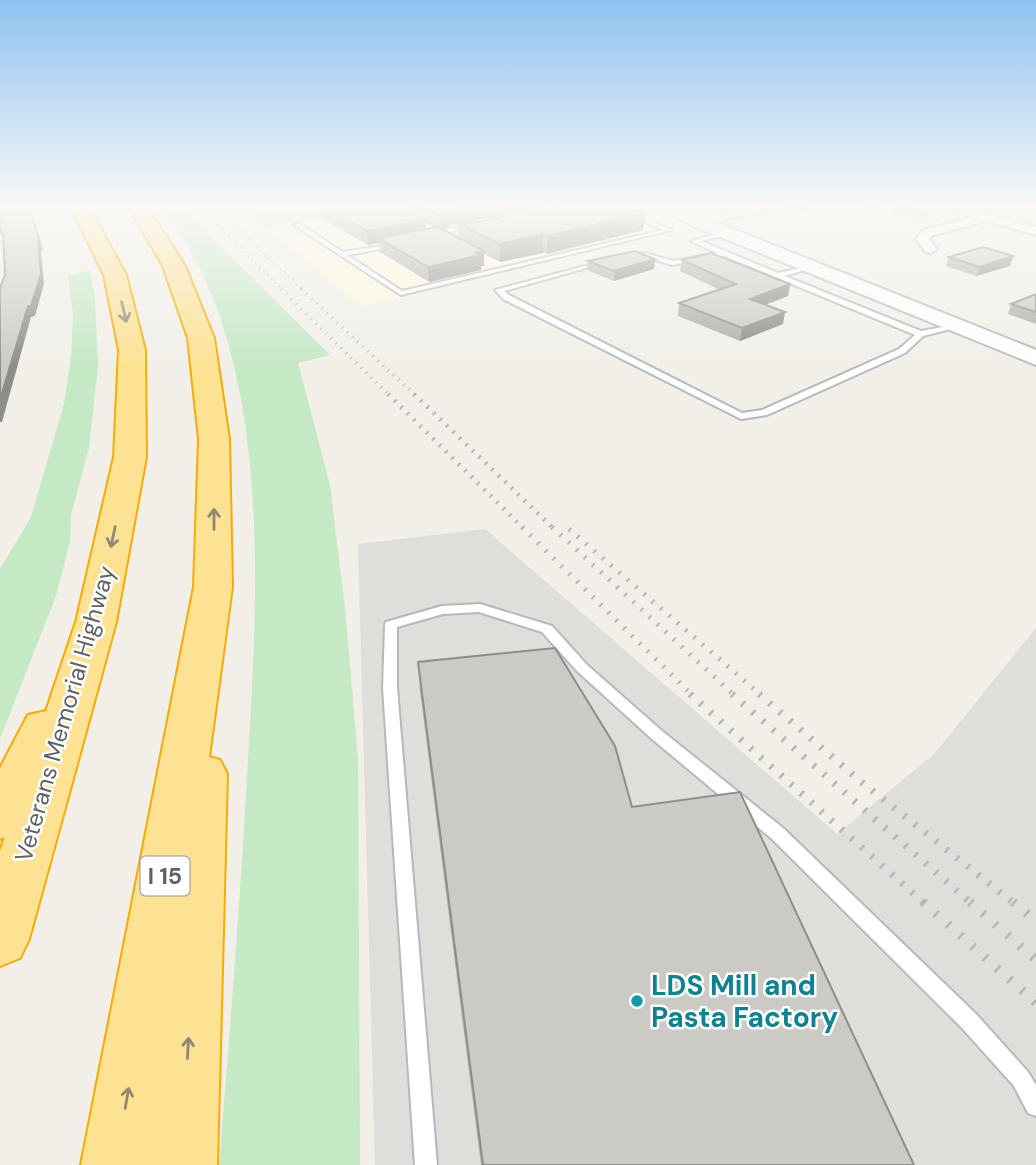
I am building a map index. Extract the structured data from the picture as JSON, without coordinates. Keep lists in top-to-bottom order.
{
  "streets": {
    "highway": ["Veterans Memorial Highway", "I 15"]
  },
  "places": ["LDS Mill and Pasta Factory"]
}
